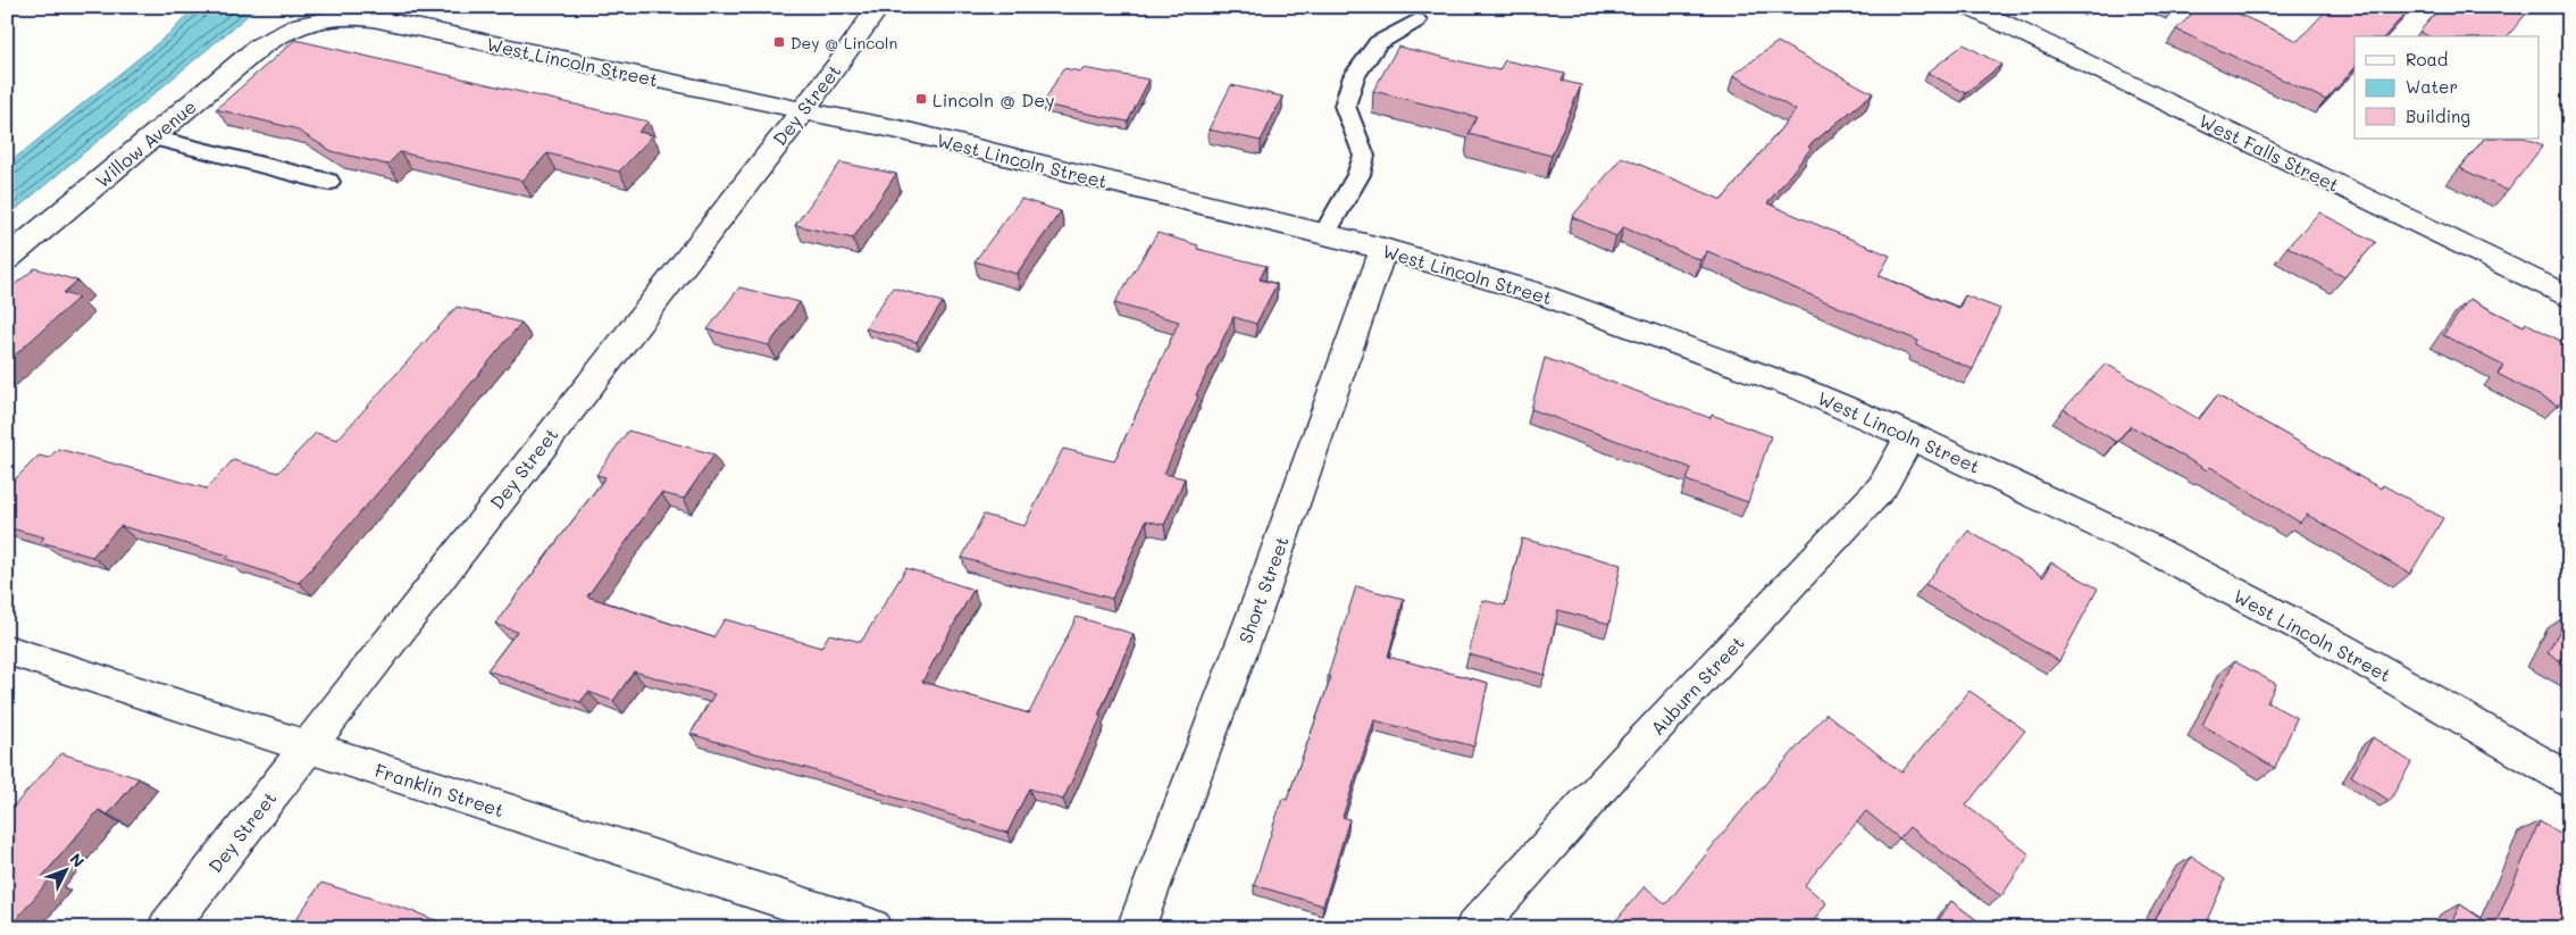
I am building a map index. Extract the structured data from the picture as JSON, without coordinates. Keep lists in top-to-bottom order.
{
  "streets": {
    "street": [
      "West Lincoln Street",
      "Dey Street",
      "Willow Avenue",
      "West Falls Street",
      "Short Street",
      "Auburn Street",
      "Franklin Street"
    ]
  },
  "crossings": [
    ["West Lincoln Street", "Dey Street"],
    ["West Lincoln Street", "Willow Avenue"],
    ["West Lincoln Street", "Short Street"],
    ["West Lincoln Street", "Auburn Street"],
    ["Dey Street", "Franklin Street"]
  ],
  "places": {
    "transit": ["Dey @ Lincoln", "Lincoln @ Dey"]
  },
  "legend": ["Road", "Water", "Building"],
  "north": "top right"
}
